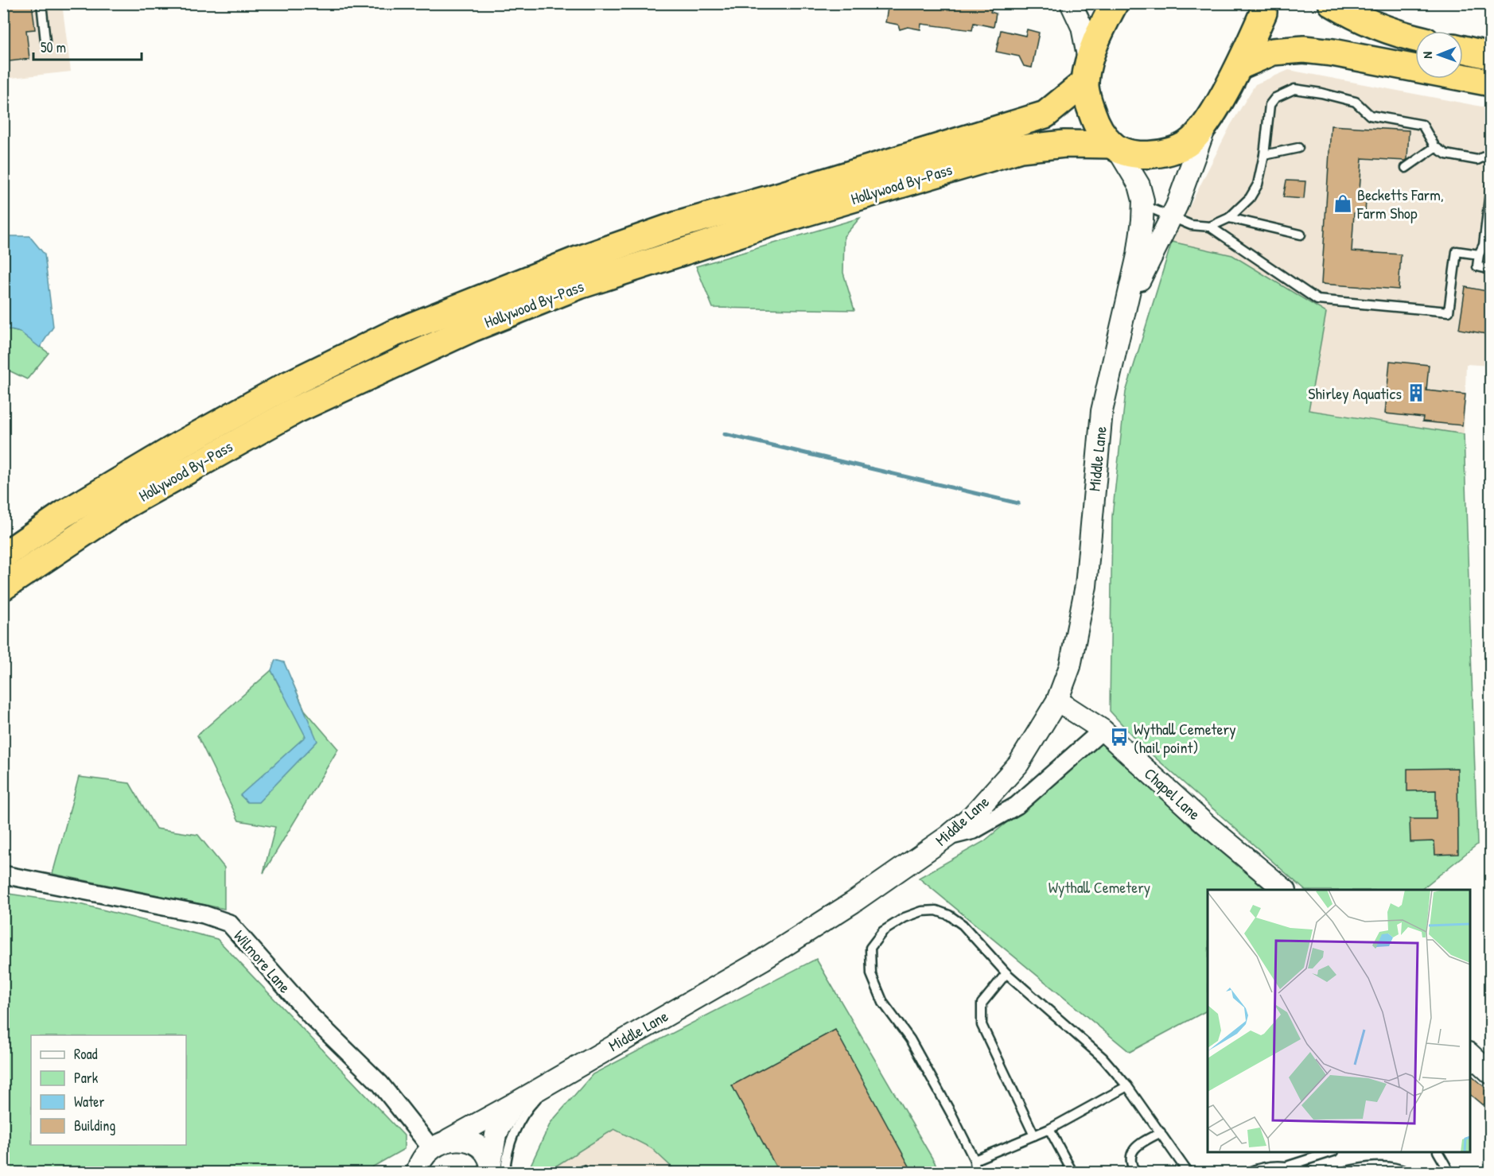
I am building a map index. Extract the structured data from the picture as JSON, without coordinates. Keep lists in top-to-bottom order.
{
  "streets": {
    "highway": ["Hollywood By-Pass"],
    "street": ["Middle Lane", "Chapel Lane", "Wilmore Lane"]
  },
  "crossings": [
    ["Hollywood By-Pass", "Middle Lane"],
    ["Middle Lane", "Chapel Lane"],
    ["Middle Lane", "Wilmore Lane"]
  ],
  "parks": ["Wythall Cemetery"],
  "places": {
    "shop": ["Becketts Farm, Farm Shop"],
    "building": ["Shirley Aquatics"],
    "bus stop": ["Wythall Cemetery (hail point)"]
  },
  "legend": [
    "Road",
    "Park",
    "Water",
    "Building"
  ],
  "scale_bar": "50 m",
  "north": "left"
}
